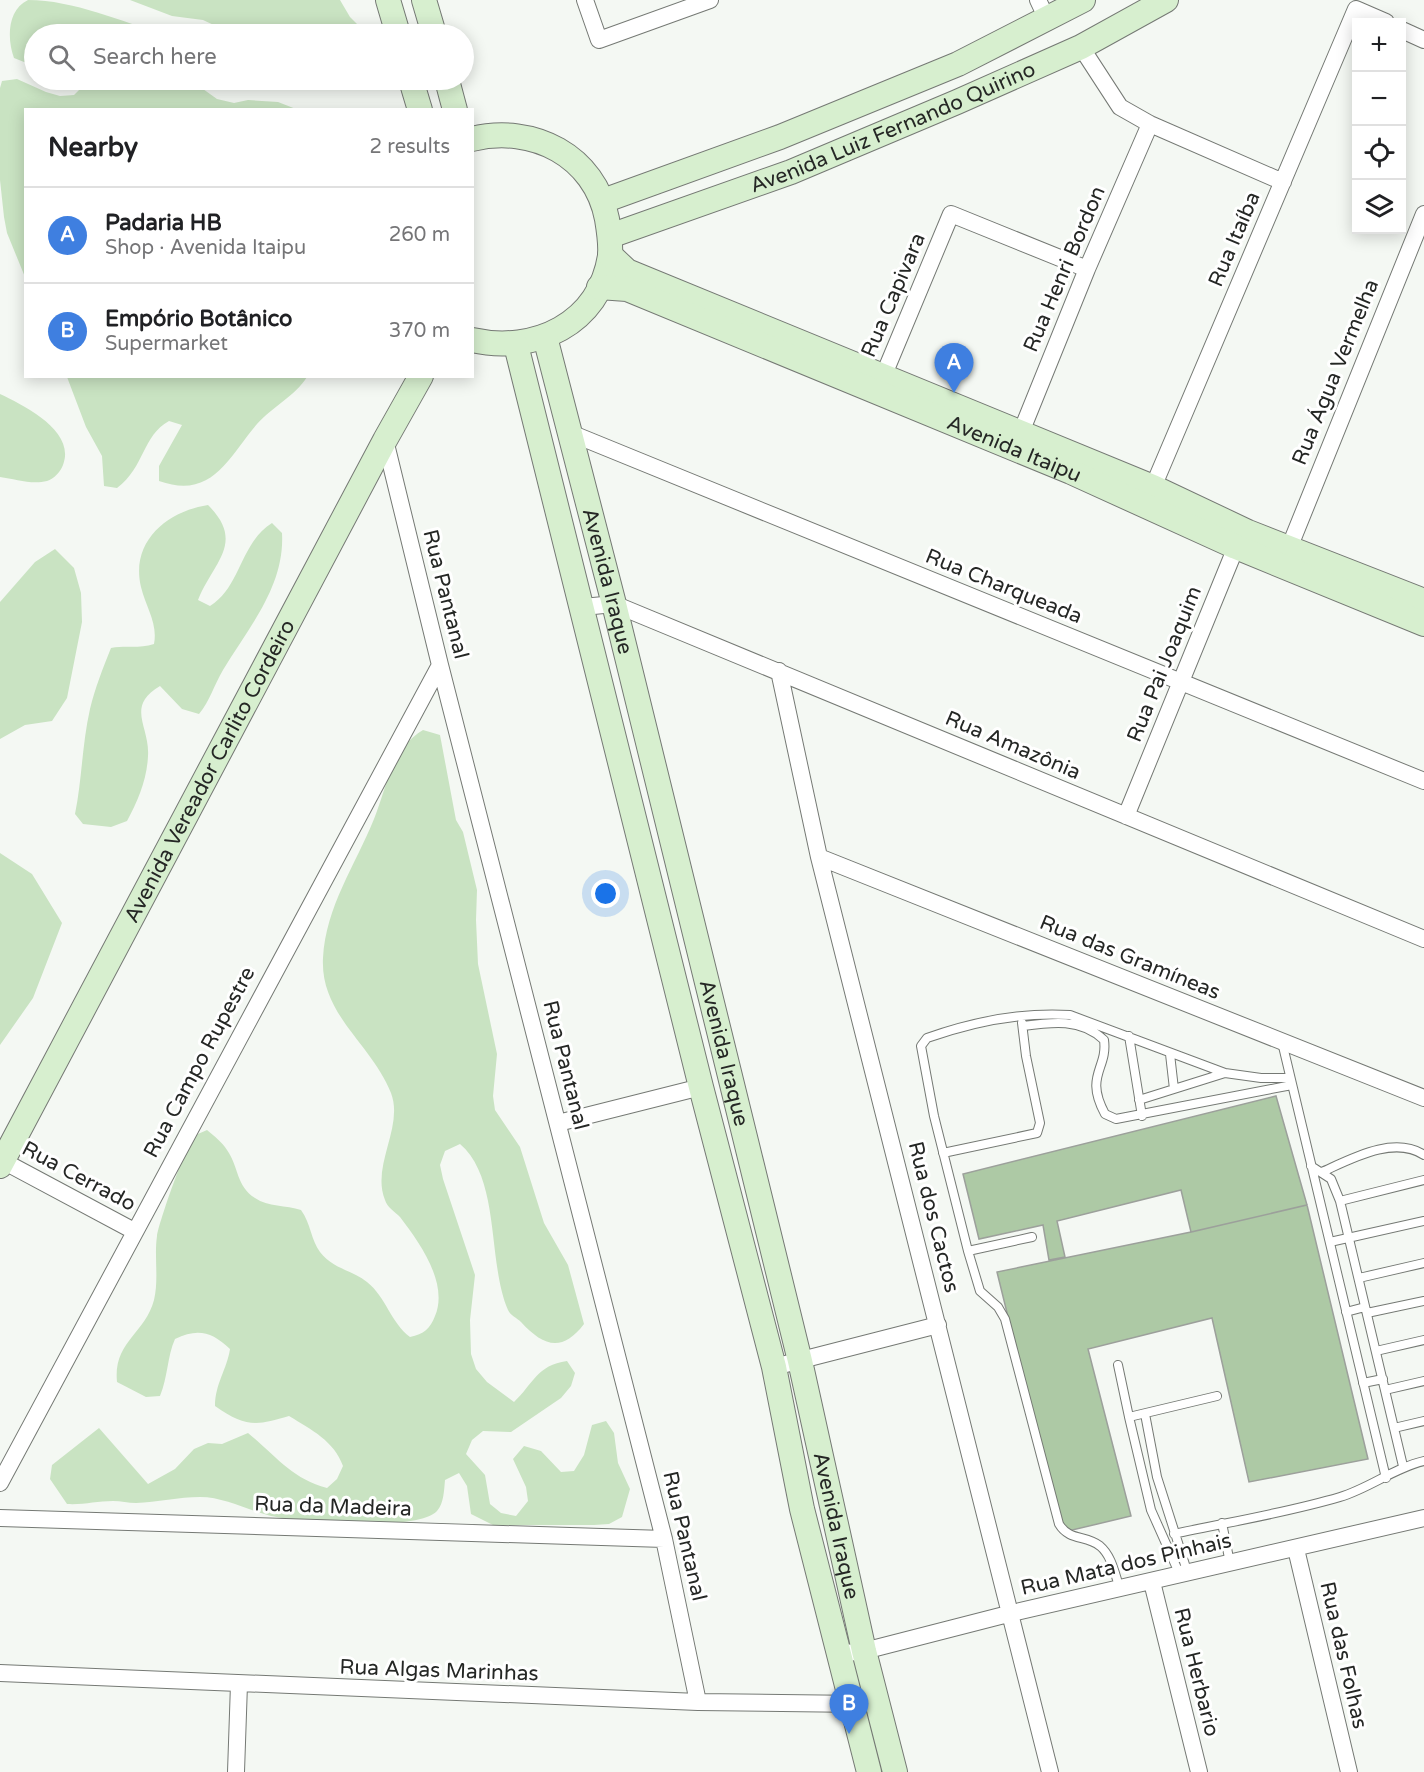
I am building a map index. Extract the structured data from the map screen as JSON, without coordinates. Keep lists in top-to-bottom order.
{
  "streets": {
    "street": [
      "Avenida Luiz Fernando Quirino",
      "Rua Itaíba",
      "Rua Henri Bordon",
      "Rua Capivara",
      "Rua Água Vermelha",
      "Avenida Itaipu",
      "Avenida Iraque",
      "Rua Charqueada",
      "Rua Pantanal",
      "Rua Pai Joaquim",
      "Rua Amazônia",
      "Avenida Vereador Carlito Cordeiro",
      "Rua das Gramíneas",
      "Rua Campo Rupestre",
      "Rua Cerrado",
      "Rua dos Cactos",
      "Rua da Madeira",
      "Rua Mata dos Pinhais",
      "Rua das Folhas",
      "Rua Algas Marinhas",
      "Rua Herbario"
    ]
  },
  "crossings": [
    ["Avenida Luiz Fernando Quirino", "Avenida Itaipu"],
    ["Rua Itaíba", "Avenida Itaipu"],
    ["Rua Henri Bordon", "Rua Capivara"],
    ["Rua Henri Bordon", "Avenida Itaipu"],
    ["Rua Capivara", "Avenida Itaipu"],
    ["Rua Água Vermelha", "Avenida Itaipu"],
    ["Avenida Itaipu", "Rua Pai Joaquim"],
    ["Avenida Iraque", "Rua Charqueada"],
    ["Avenida Iraque", "Rua Amazônia"],
    ["Avenida Iraque", "Rua Mata dos Pinhais"],
    ["Avenida Iraque", "Rua Algas Marinhas"],
    ["Rua Charqueada", "Rua Pai Joaquim"],
    ["Rua Pantanal", "Avenida Vereador Carlito Cordeiro"],
    ["Rua Pantanal", "Rua Campo Rupestre"],
    ["Rua Pantanal", "Rua da Madeira"],
    ["Rua Pantanal", "Rua Algas Marinhas"],
    ["Rua Pai Joaquim", "Rua Amazônia"],
    ["Rua Amazônia", "Rua dos Cactos"],
    ["Avenida Vereador Carlito Cordeiro", "Rua Cerrado"],
    ["Rua das Gramíneas", "Rua dos Cactos"],
    ["Rua Campo Rupestre", "Rua Cerrado"],
    ["Rua dos Cactos", "Rua Mata dos Pinhais"],
    ["Rua Mata dos Pinhais", "Rua das Folhas"],
    ["Rua Mata dos Pinhais", "Rua Herbario"]
  ],
  "page": {
    "map_buttons": ["+", "−"],
    "search": "Search here",
    "heading": ["Nearby", "2 results"],
    "list": [
      {
        "mark": "A",
        "name": "Padaria HB",
        "note": "Shop · Avenida Itaipu",
        "value": "260 m"
      },
      {
        "mark": "B",
        "name": "Empório Botânico",
        "note": "Supermarket",
        "value": "370 m"
      }
    ],
    "pins": ["A", "B"]
  }
}
